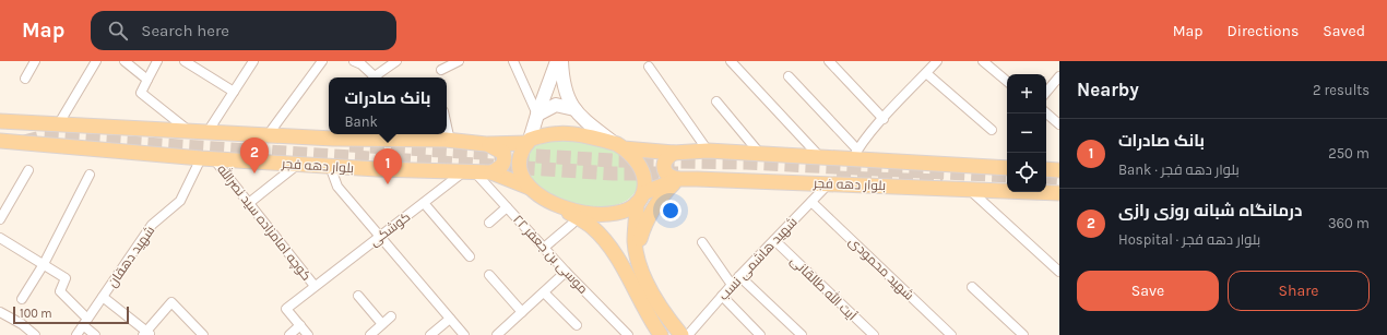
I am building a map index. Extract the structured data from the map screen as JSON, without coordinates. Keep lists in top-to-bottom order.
{
  "streets": {
    "main road": ["بلوار دهه فجر"],
    "street": [
      "کوچه امامزاده سید نصرالله",
      "کوشکی",
      "موسی بن جعفر ۲۲",
      "شهید دهقان",
      "شهید هاشمی نسب",
      "شهید محمودی",
      "آیت الله طالقانی"
    ]
  },
  "crossings": [
    ["بلوار دهه فجر", "کوچه امامزاده سید نصرالله"],
    ["بلوار دهه فجر", "کوشکی"],
    ["بلوار دهه فجر", "موسی بن جعفر ۲۲"],
    ["بلوار دهه فجر", "شهید دهقان"],
    ["بلوار دهه فجر", "شهید هاشمی نسب"],
    ["کوچه امامزاده سید نصرالله", "کوشکی"],
    ["کوچه امامزاده سید نصرالله", "شهید دهقان"],
    ["کوشکی", "موسی بن جعفر ۲۲"],
    ["شهید هاشمی نسب", "شهید محمودی"],
    ["شهید هاشمی نسب", "آیت الله طالقانی"]
  ],
  "scale_bar": "100 m",
  "page": {
    "header": "Map",
    "search": "Search here",
    "nav": ["Map", "Directions", "Saved"],
    "heading": ["Nearby", "2 results"],
    "map_buttons": ["+", "−"],
    "popup": ["بانک صادرات", "Bank"],
    "list": [
      {
        "mark": "1",
        "name": "بانک صادرات",
        "note": "Bank · بلوار دهه فجر",
        "value": "250 m"
      },
      {
        "mark": "2",
        "name": "درمانگاه شبانه روزی رازی",
        "note": "Hospital · بلوار دهه فجر",
        "value": "360 m"
      }
    ],
    "pins": ["2", "1"],
    "buttons": ["Save", "Share"],
    "scale": "100 m"
  }
}
